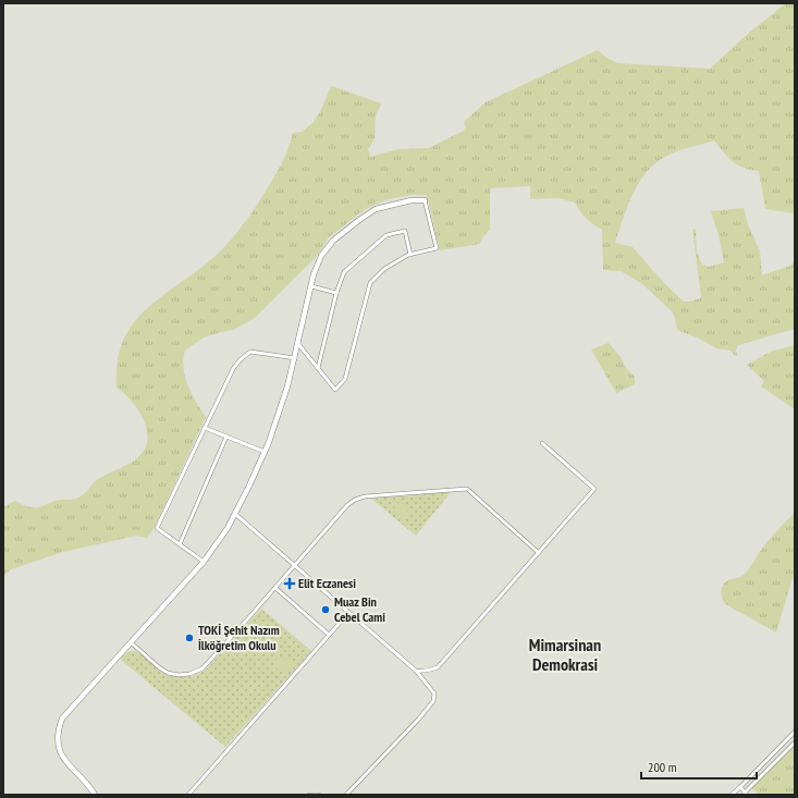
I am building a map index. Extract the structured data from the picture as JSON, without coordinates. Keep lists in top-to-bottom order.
{
  "districts": ["Mimarsinan Demokrasi"],
  "places": {
    "health": ["Elit Eczanesi"],
    "other": ["Muaz Bin Cebel Cami", "TOKİ Şehit Nazım İlköğretim Okulu"]
  },
  "scale_bar": "200 m"
}
